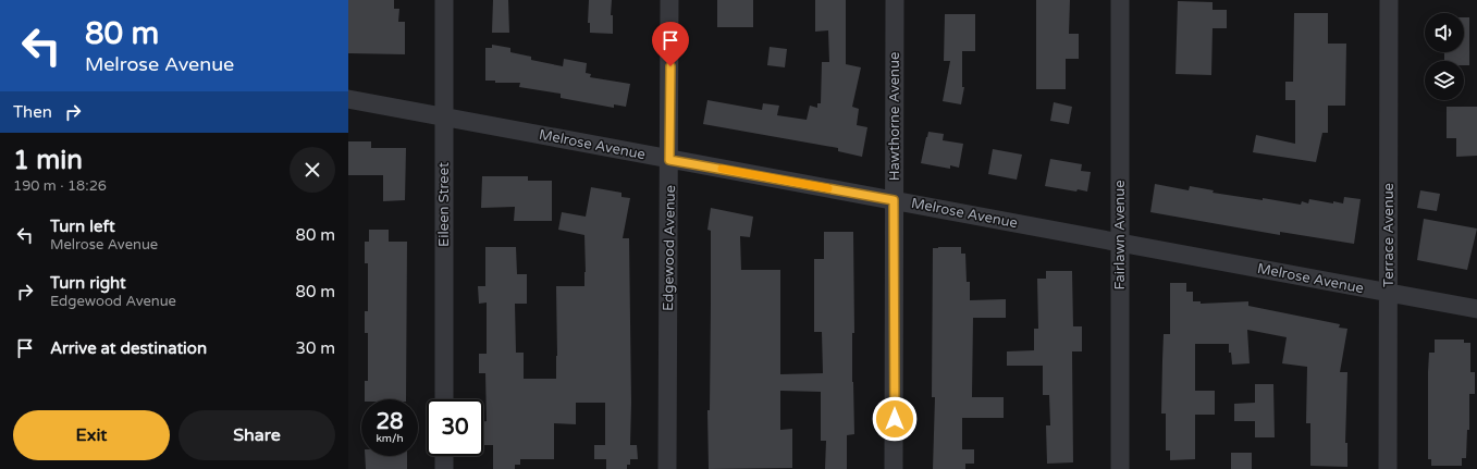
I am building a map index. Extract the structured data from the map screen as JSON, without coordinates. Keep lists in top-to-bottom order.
{
  "streets": {
    "street": [
      "Hawthorne Avenue",
      "Melrose Avenue",
      "Eileen Street",
      "Fairlawn Avenue",
      "Terrace Avenue",
      "Edgewood Avenue"
    ]
  },
  "crossings": [
    ["Hawthorne Avenue", "Melrose Avenue"],
    ["Melrose Avenue", "Eileen Street"],
    ["Melrose Avenue", "Fairlawn Avenue"],
    ["Melrose Avenue", "Terrace Avenue"],
    ["Melrose Avenue", "Edgewood Avenue"]
  ],
  "page": {
    "turn": ["80 m", "Melrose Avenue"],
    "then": "Then",
    "heading": ["1 min", "190 m · 18:26"],
    "list": [
      {
        "name": "Turn left",
        "note": "Melrose Avenue",
        "value": "80 m"
      },
      {
        "name": "Turn right",
        "note": "Edgewood Avenue",
        "value": "80 m"
      },
      {
        "name": "Arrive at destination",
        "value": "30 m"
      }
    ],
    "speed": "28 km/h",
    "limit": "30",
    "buttons": ["Exit", "Share"]
  }
}
